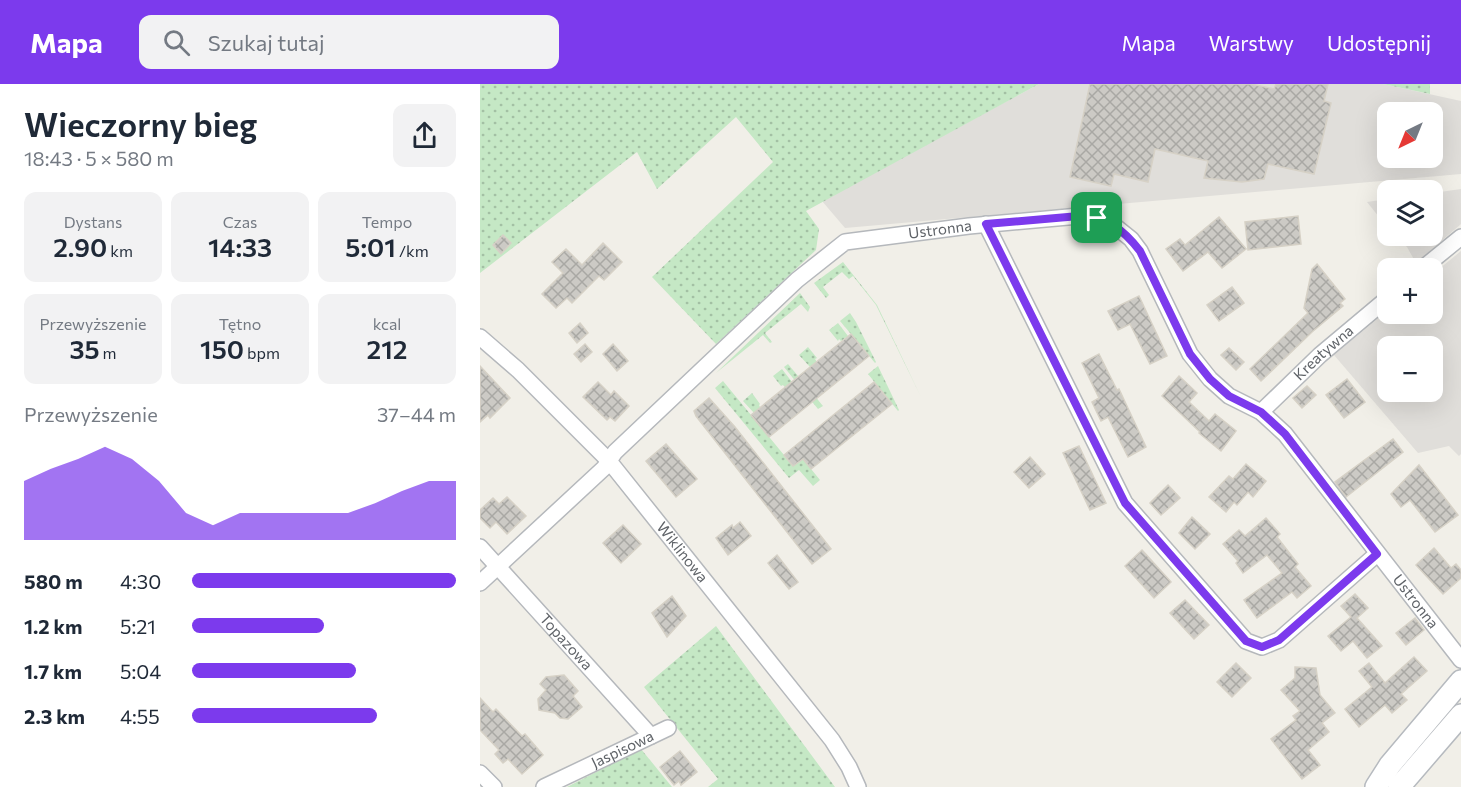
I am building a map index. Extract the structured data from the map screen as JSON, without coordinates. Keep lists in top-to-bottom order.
{
  "streets": {
    "street": [
      "Ustronna",
      "Kreatywna",
      "Wiklinowa",
      "Topazowa",
      "Jaspisowa"
    ]
  },
  "crossings": [
    ["Ustronna", "Kreatywna"],
    ["Ustronna", "Wiklinowa"],
    ["Ustronna", "Topazowa"],
    ["Topazowa", "Jaspisowa"]
  ],
  "north": "bottom left",
  "page": {
    "header": "Mapa",
    "search": "Szukaj tutaj",
    "nav": ["Mapa", "Warstwy", "Udostępnij"],
    "heading": ["Wieczorny bieg", "18:43 · 5 × 580 m"],
    "map_buttons": ["+", "−"],
    "stats": [
      ["Dystans", "2.90 km"],
      ["Czas", "14:33"],
      ["Tempo", "5:01 /km"],
      ["Przewyższenie", "35 m"],
      ["Tętno", "150 bpm"],
      ["kcal", "212"]
    ],
    "chart": ["Przewyższenie", "37–44 m"],
    "list": [
      {
        "name": "580 m",
        "note": "4:30"
      },
      {
        "name": "1.2 km",
        "note": "5:21"
      },
      {
        "name": "1.7 km",
        "note": "5:04"
      },
      {
        "name": "2.3 km",
        "note": "4:55"
      }
    ]
  }
}
